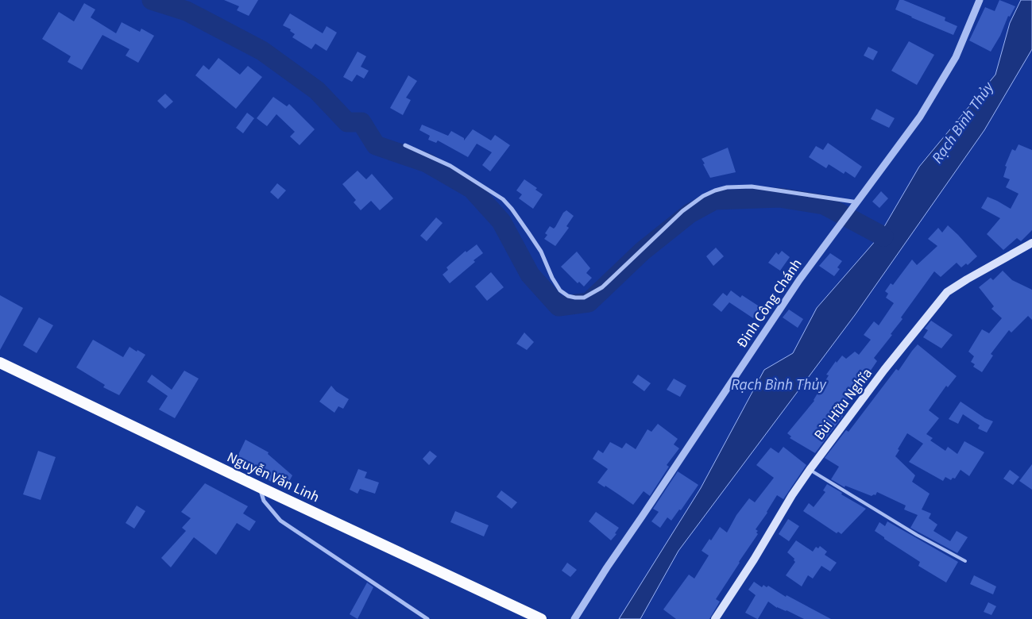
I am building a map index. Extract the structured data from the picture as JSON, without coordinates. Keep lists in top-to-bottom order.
{
  "streets": {
    "highway": ["Nguyễn Văn Linh"],
    "main road": ["Bùi Hữu Nghĩa"],
    "street": ["Đinh Công Chánh"]
  },
  "water": ["Rạch Bình Thủy"]
}
